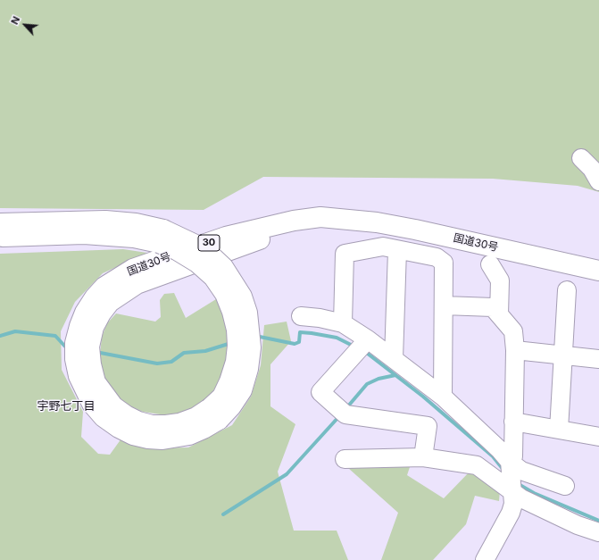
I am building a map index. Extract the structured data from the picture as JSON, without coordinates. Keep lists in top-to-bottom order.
{
  "streets": {
    "highway": ["30", "国道30号"]
  },
  "districts": ["宇野七丁目"],
  "north": "top left"
}
